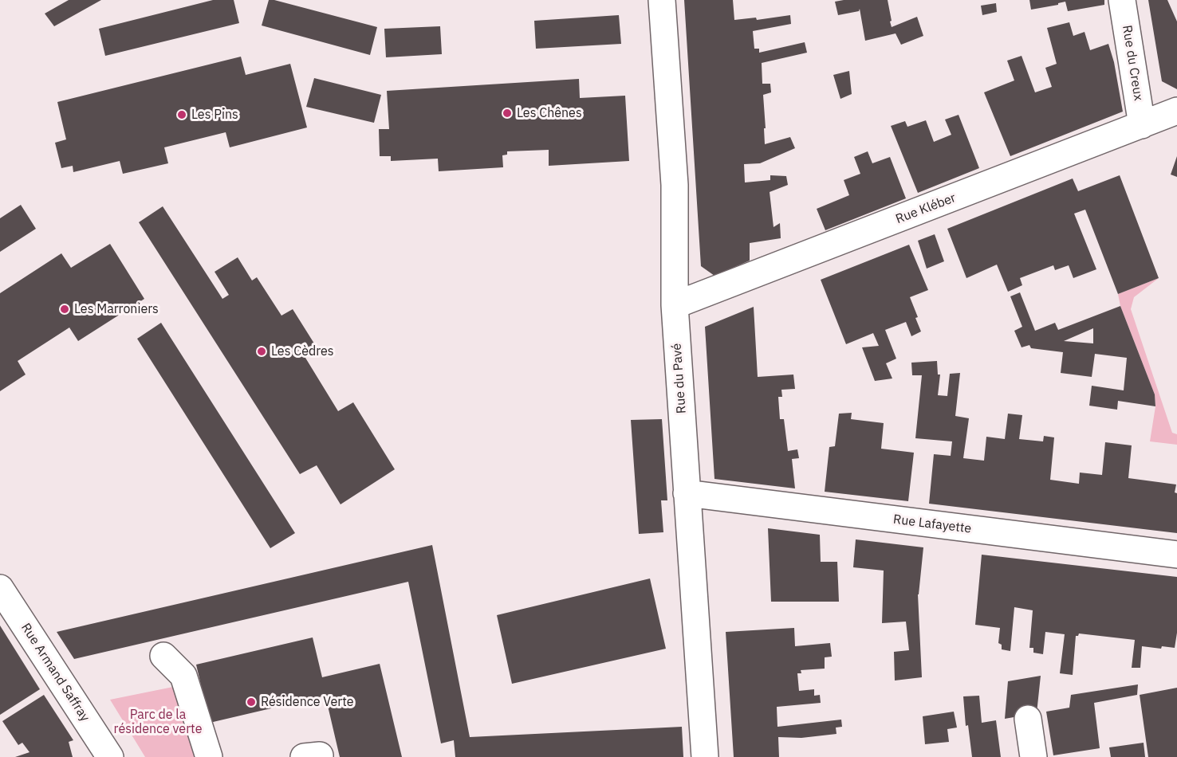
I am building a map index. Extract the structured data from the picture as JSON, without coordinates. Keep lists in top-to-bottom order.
{
  "streets": {
    "street": [
      "Rue du Creux",
      "Rue Kléber",
      "Rue du Pavé",
      "Rue Lafayette",
      "Rue Armand Saffray"
    ]
  },
  "crossings": [
    ["Rue du Creux", "Rue Kléber"],
    ["Rue Kléber", "Rue du Pavé"],
    ["Rue du Pavé", "Rue Lafayette"]
  ],
  "parks": ["Parc de la résidence verte"],
  "places": [
    "Les Chênes",
    "Les Pins",
    "Les Marroniers",
    "Les Cèdres",
    "Résidence Verte"
  ]
}
